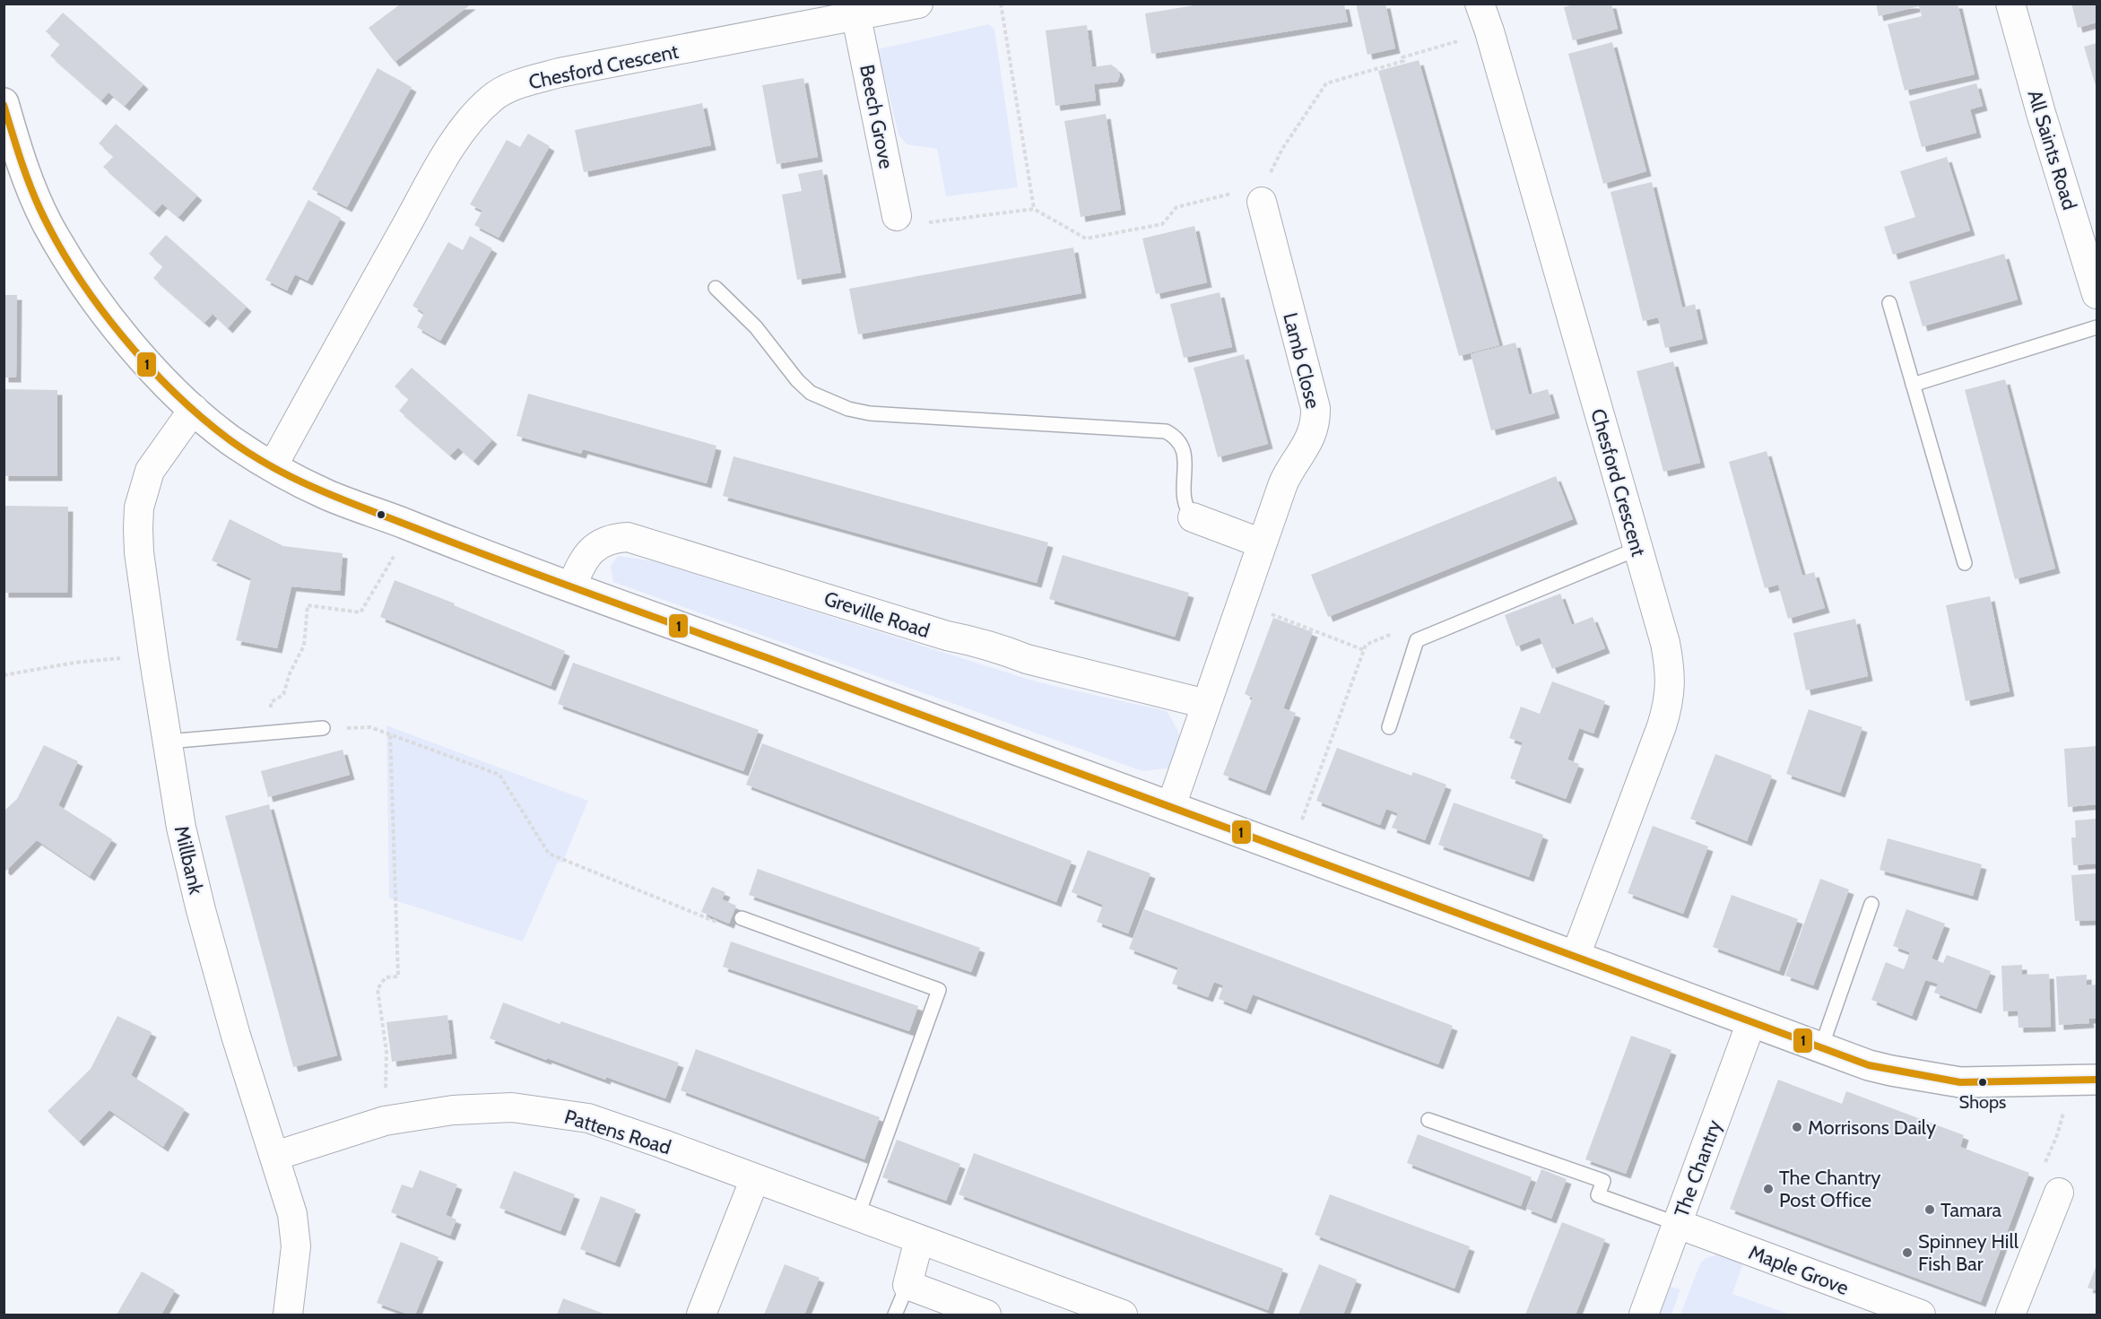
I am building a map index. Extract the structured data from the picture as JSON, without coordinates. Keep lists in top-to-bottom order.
{
  "streets": {
    "street": [
      "Chesford Crescent",
      "Beech Grove",
      "All Saints Road",
      "Lamb Close",
      "Greville Road",
      "Millbank",
      "Pattens Road",
      "The Chantry",
      "Maple Grove"
    ]
  },
  "crossings": [
    ["Chesford Crescent", "Beech Grove"],
    ["Lamb Close", "Greville Road"],
    ["Millbank", "Pattens Road"],
    ["The Chantry", "Maple Grove"]
  ],
  "places": [
    "Shops",
    "Morrisons Daily",
    "The Chantry Post Office",
    "Tamara",
    "Spinney Hill Fish Bar"
  ],
  "lines": ["transit line 1"]
}
